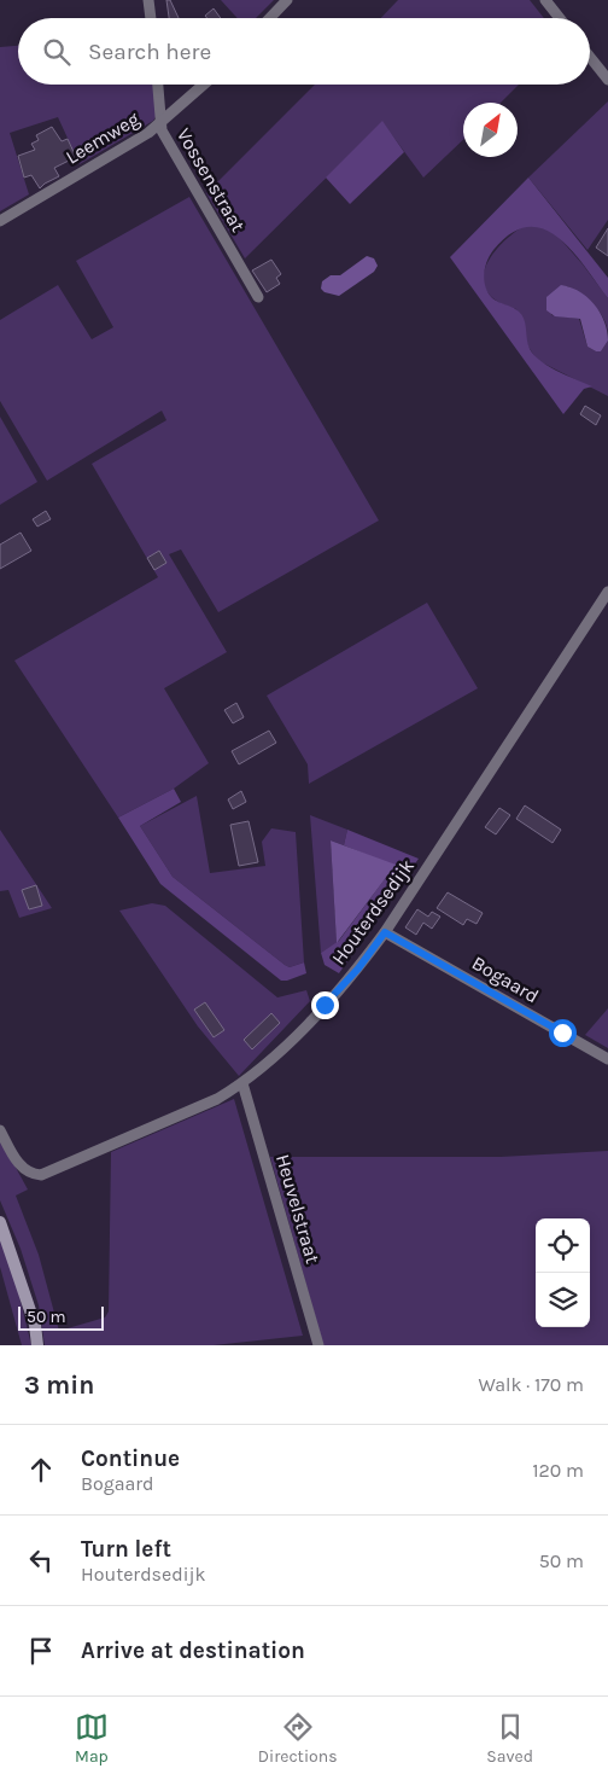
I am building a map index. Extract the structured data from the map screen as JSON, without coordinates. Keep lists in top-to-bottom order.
{
  "streets": {
    "street": [
      "Leemweg",
      "Vossenstraat",
      "Houterdsedijk",
      "Bogaard",
      "Heuvelstraat"
    ]
  },
  "crossings": [
    ["Leemweg", "Vossenstraat"],
    ["Houterdsedijk", "Bogaard"],
    ["Houterdsedijk", "Heuvelstraat"]
  ],
  "scale_bar": "50 m",
  "north": "top right",
  "page": {
    "search": "Search here",
    "scale": "50 m",
    "heading": ["3 min", "Walk · 170 m"],
    "list": [
      ["Continue", "Bogaard", "120 m"],
      ["Turn left", "Houterdsedijk", "50 m"],
      "Arrive at destination"
    ],
    "nav": ["Map", "Directions", "Saved"]
  }
}
